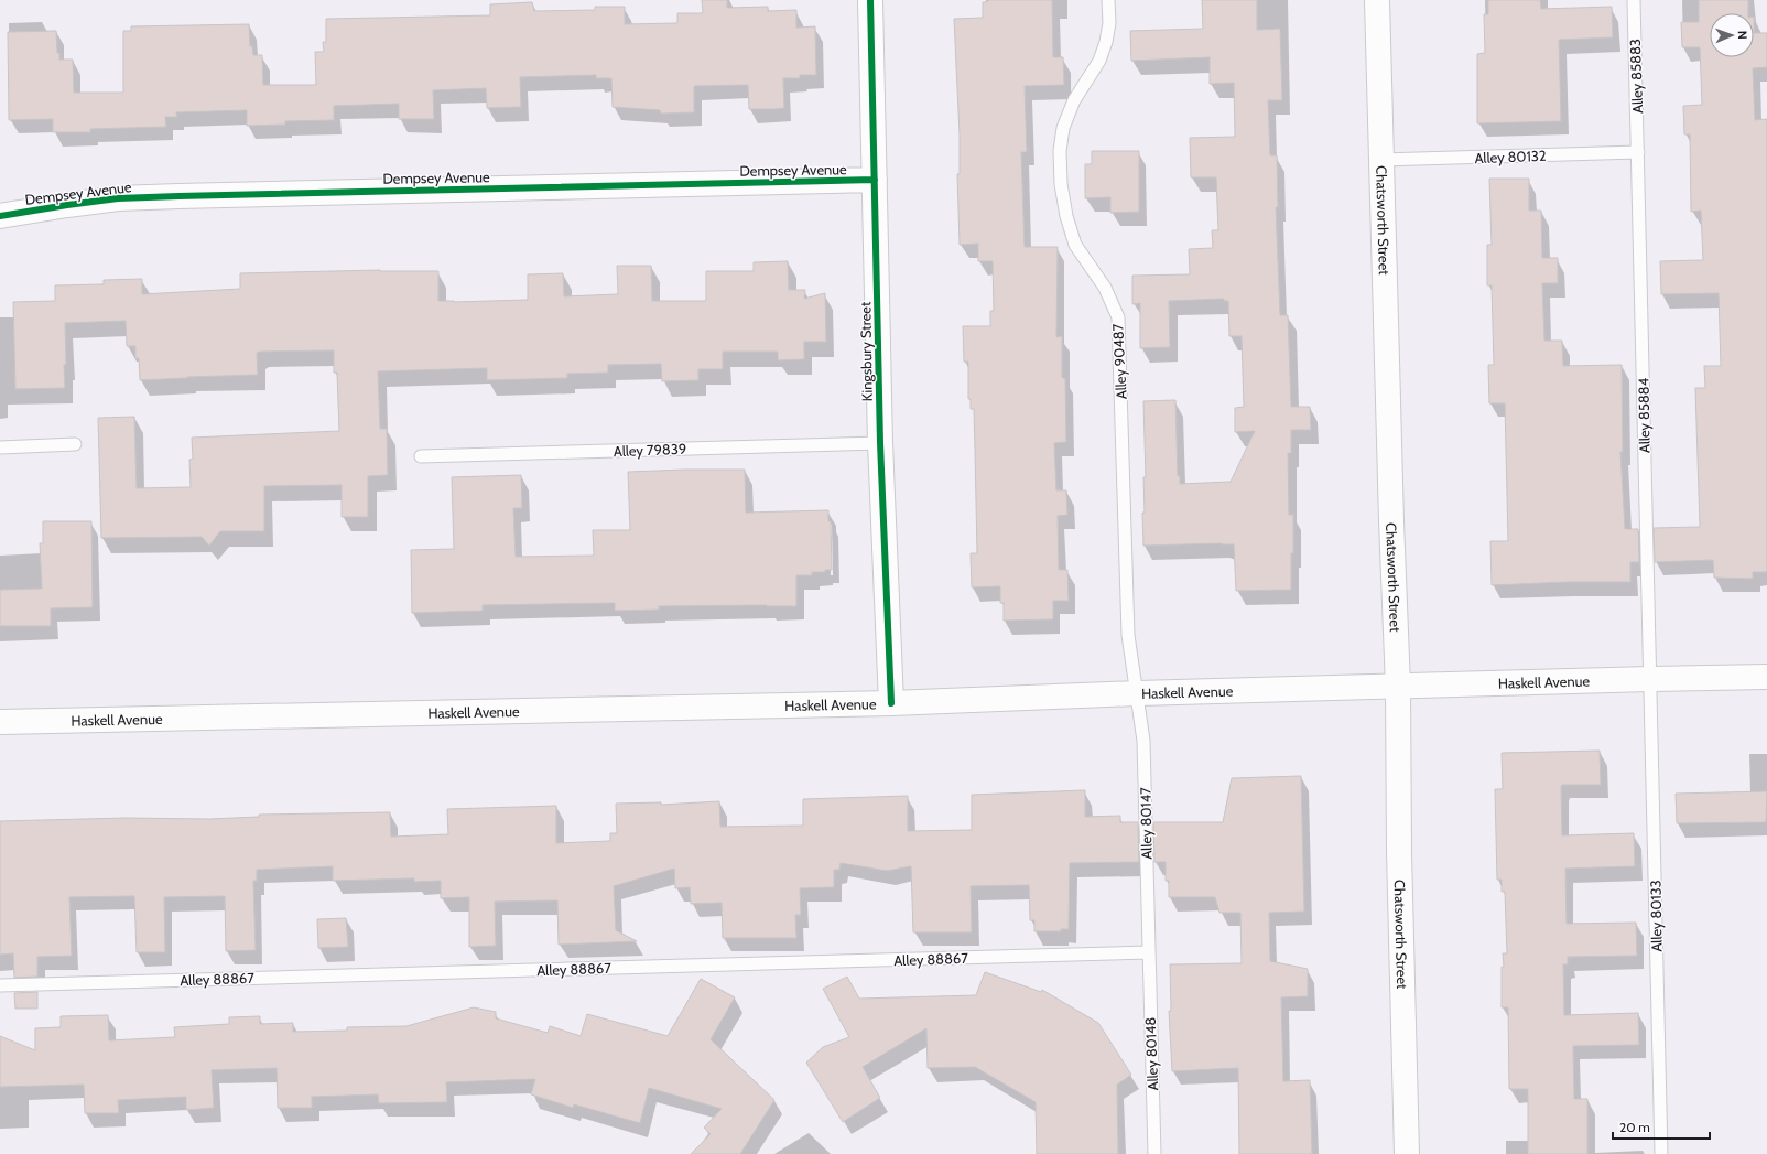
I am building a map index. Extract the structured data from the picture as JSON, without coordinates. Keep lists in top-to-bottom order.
{
  "streets": {
    "main road": [
      "Dempsey Avenue",
      "Chatsworth Street",
      "Kingsbury Street",
      "Haskell Avenue"
    ],
    "lane": [
      "Alley 85883",
      "Alley 80132",
      "Alley 90487",
      "Alley 85884",
      "Alley 79839",
      "Alley 80147",
      "Alley 80133",
      "Alley 88867",
      "Alley 80148"
    ]
  },
  "crossings": [
    ["Alley 85883", "Alley 80132"],
    ["Alley 85883", "Alley 85884"],
    ["Alley 80132", "Chatsworth Street"],
    ["Alley 80132", "Alley 85884"],
    ["Dempsey Avenue", "Kingsbury Street"],
    ["Chatsworth Street", "Haskell Avenue"],
    ["Kingsbury Street", "Alley 79839"],
    ["Kingsbury Street", "Haskell Avenue"],
    ["Alley 90487", "Haskell Avenue"],
    ["Alley 90487", "Alley 80147"],
    ["Alley 85884", "Haskell Avenue"],
    ["Alley 85884", "Alley 80133"],
    ["Haskell Avenue", "Alley 80147"],
    ["Haskell Avenue", "Alley 80133"],
    ["Alley 80147", "Alley 88867"],
    ["Alley 80147", "Alley 80148"],
    ["Alley 88867", "Alley 80148"]
  ],
  "scale_bar": "20 m",
  "north": "right"
}
